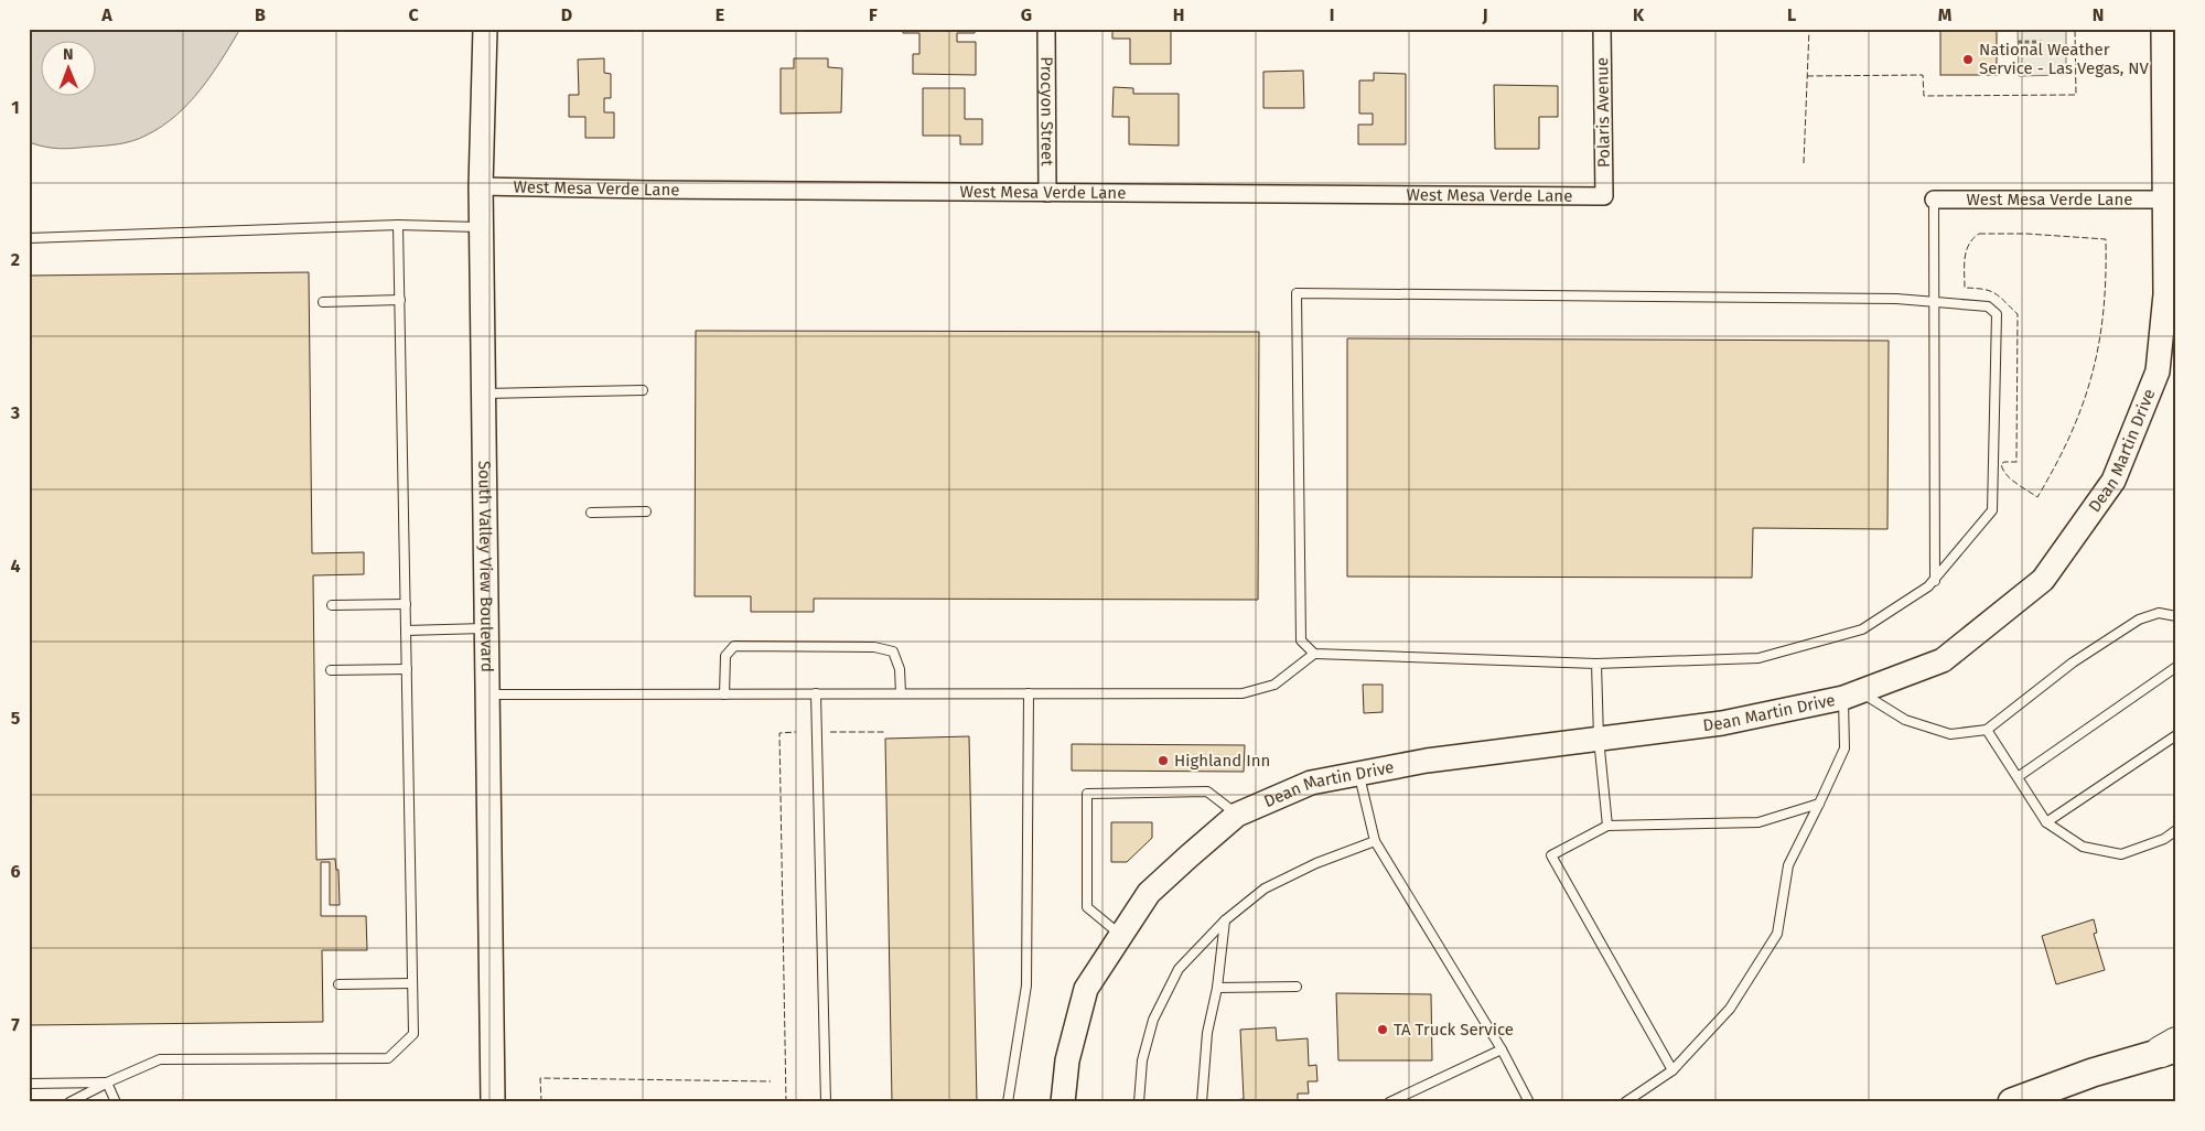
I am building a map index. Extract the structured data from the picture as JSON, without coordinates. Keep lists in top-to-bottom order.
{
  "streets": {
    "main road": ["Dean Martin Drive", "South Valley View Boulevard"],
    "street": ["Procyon Street", "Polaris Avenue", "West Mesa Verde Lane"]
  },
  "crossings": [
    ["Procyon Street", "West Mesa Verde Lane"],
    ["Polaris Avenue", "West Mesa Verde Lane"],
    ["West Mesa Verde Lane", "Dean Martin Drive"],
    ["West Mesa Verde Lane", "South Valley View Boulevard"]
  ],
  "places": ["National Weather Service - Las Vegas, NV", "Highland Inn", "TA Truck Service"],
  "north": "top",
  "grid": {
    "columns": [
      "A",
      "B",
      "C",
      "D",
      "E",
      "F",
      "G",
      "H",
      "I",
      "J",
      "K",
      "L",
      "M",
      "N"
    ],
    "rows": [
      "1",
      "2",
      "3",
      "4",
      "5",
      "6",
      "7"
    ]
  }
}
